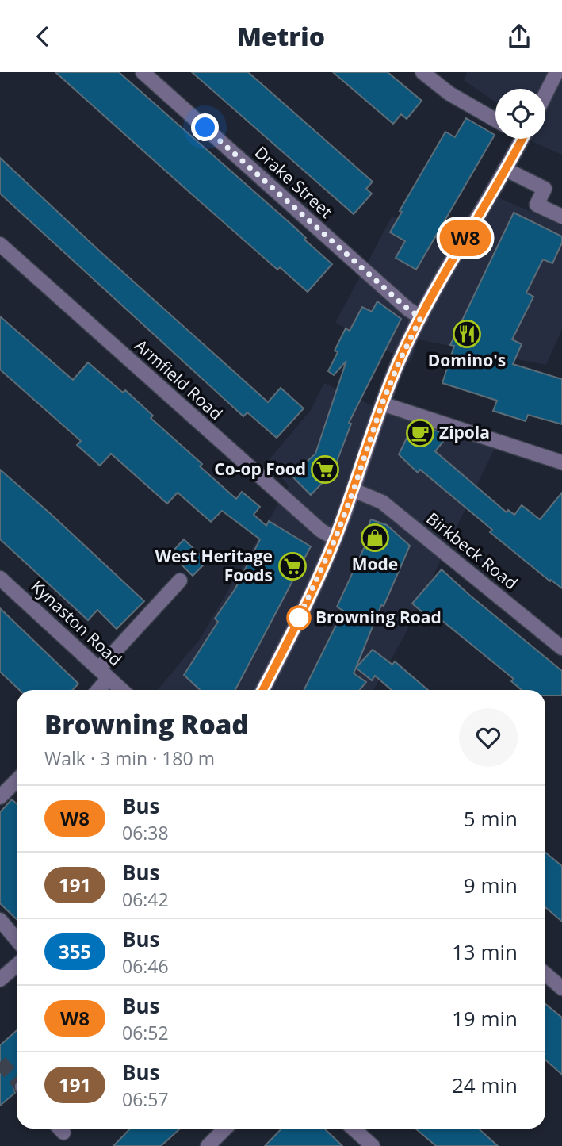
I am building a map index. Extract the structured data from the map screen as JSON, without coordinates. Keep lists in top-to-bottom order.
{
  "streets": {
    "street": [
      "Drake Street",
      "Armfield Road",
      "Birkbeck Road",
      "Kynaston Road"
    ]
  },
  "places": {
    "restaurant": ["Domino's"],
    "cafe": ["Zipola"],
    "supermarket": ["Co-op Food", "West Heritage Foods"],
    "shop": ["Mode"],
    "other": ["Browning Road"]
  },
  "lines": ["bus line W8"],
  "page": {
    "header": "Metrio",
    "on_map": "W8",
    "heading": ["Browning Road", "Walk · 3 min · 180 m"],
    "list": [
      {
        "mark": "W8",
        "name": "Bus",
        "note": "06:38",
        "value": "5 min"
      },
      {
        "mark": "191",
        "name": "Bus",
        "note": "06:42",
        "value": "9 min"
      },
      {
        "mark": "355",
        "name": "Bus",
        "note": "06:46",
        "value": "13 min"
      },
      {
        "mark": "W8",
        "name": "Bus",
        "note": "06:52",
        "value": "19 min"
      },
      {
        "mark": "191",
        "name": "Bus",
        "note": "06:57",
        "value": "24 min"
      }
    ]
  }
}
